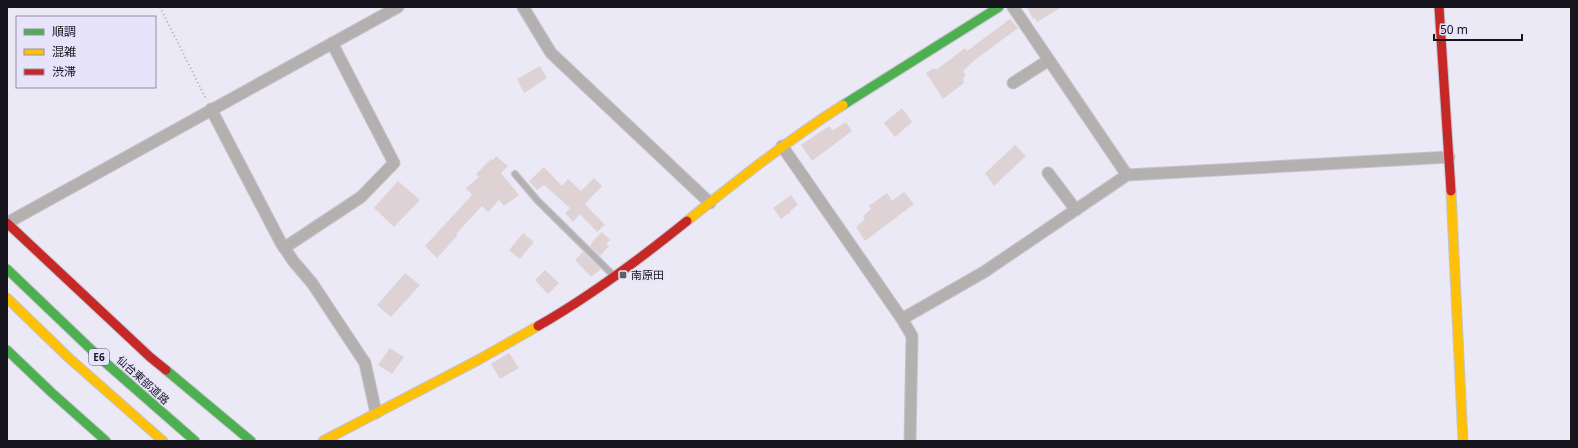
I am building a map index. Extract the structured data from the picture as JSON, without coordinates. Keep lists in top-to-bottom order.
{
  "streets": {
    "main road": ["E6", "仙台東部道路"]
  },
  "places": {
    "transit": ["南原田"]
  },
  "legend": ["順調", "混雑", "渋滞"],
  "scale_bar": "50 m"
}
